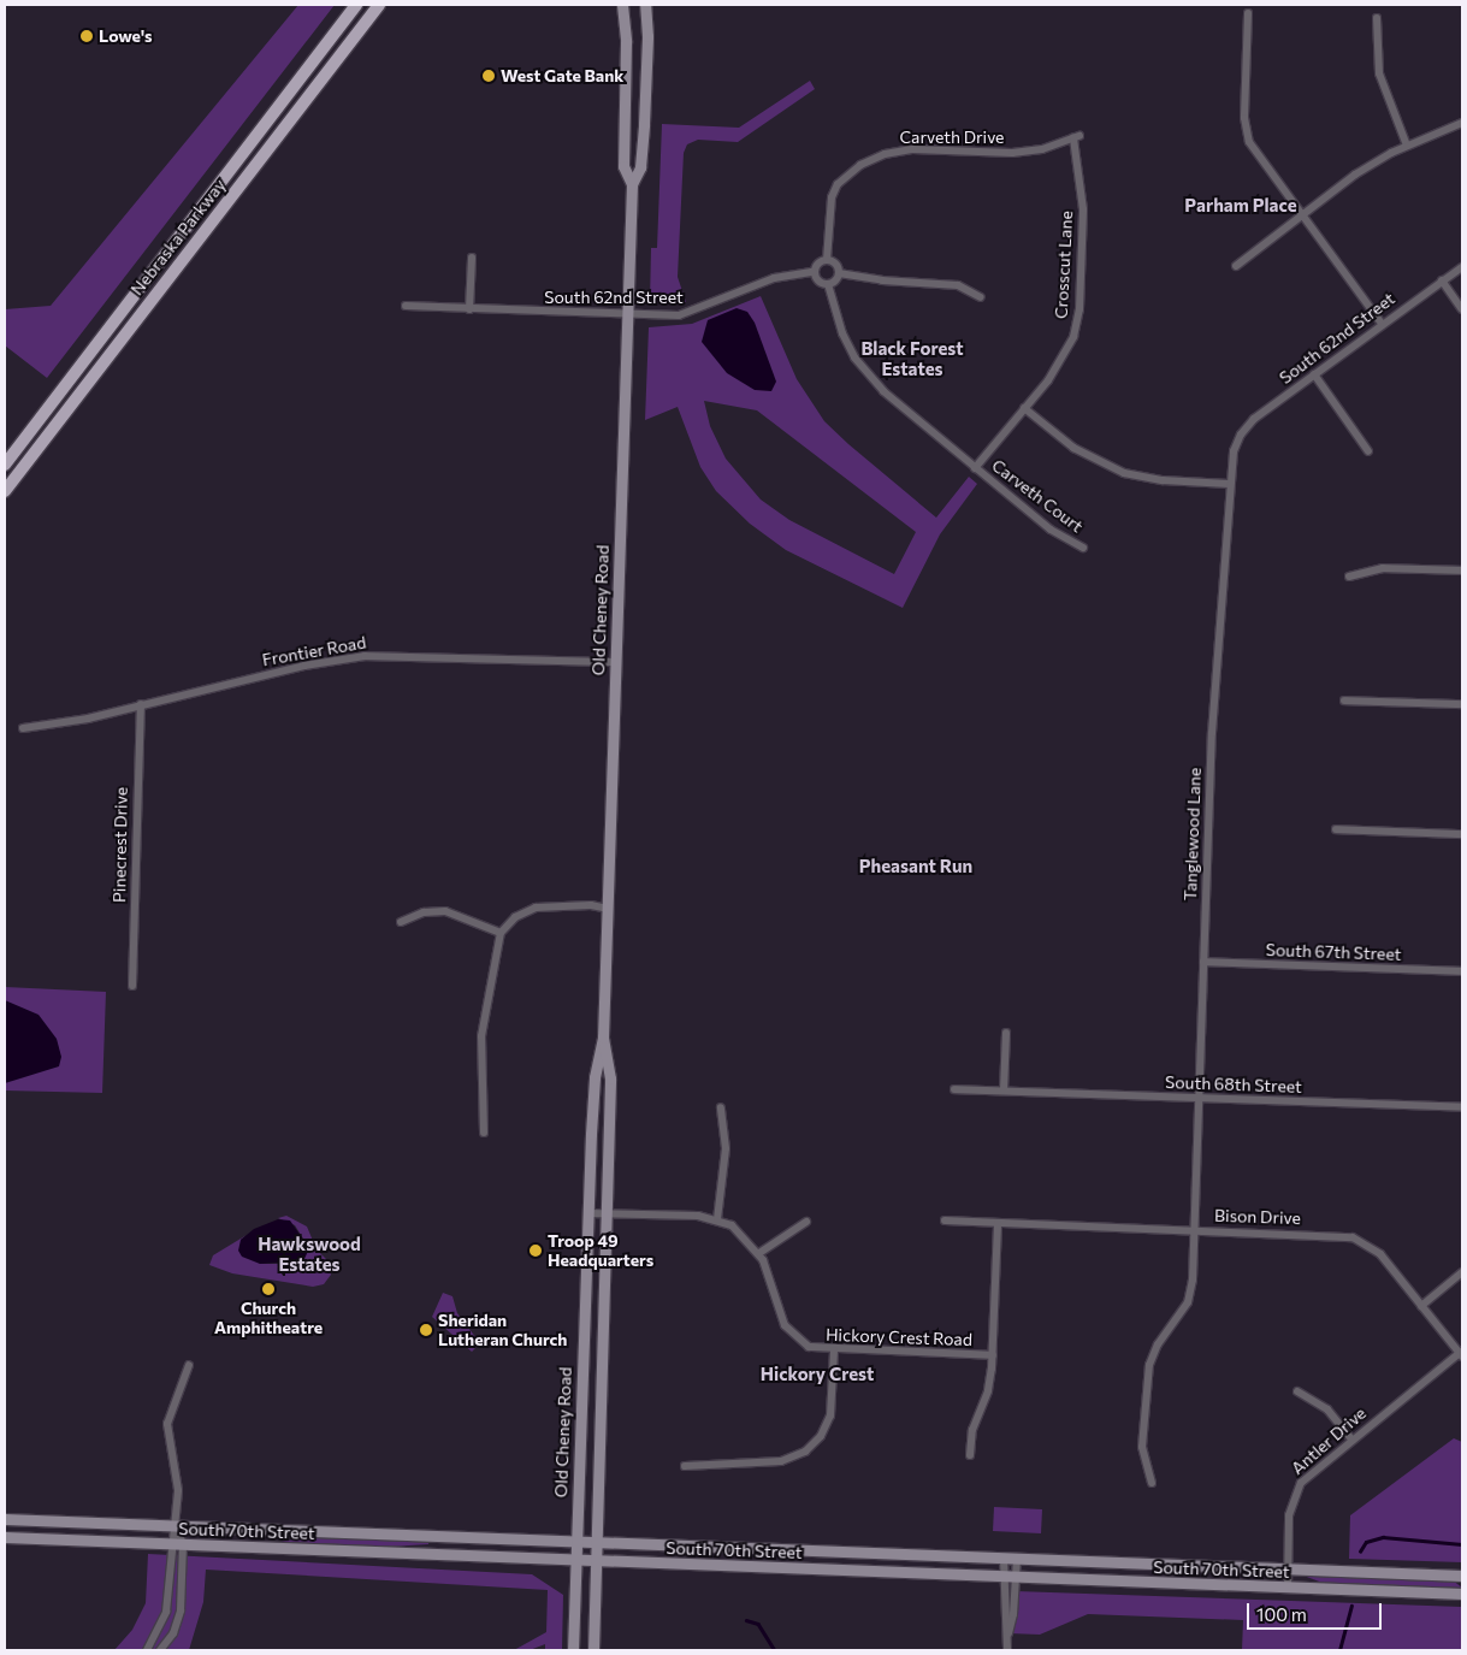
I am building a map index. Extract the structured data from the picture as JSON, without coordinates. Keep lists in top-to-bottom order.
{
  "streets": {
    "main road": ["Nebraska Parkway", "Old Cheney Road", "South 70th Street"],
    "street": [
      "Carveth Drive",
      "Crosscut Lane",
      "South 62nd Street",
      "Carveth Court",
      "Frontier Road",
      "Tanglewood Lane",
      "Pinecrest Drive",
      "South 67th Street",
      "South 68th Street",
      "Bison Drive",
      "Hickory Crest Road",
      "Antler Drive"
    ]
  },
  "crossings": [
    ["Carveth Drive", "Crosscut Lane"],
    ["Carveth Drive", "South 62nd Street"],
    ["Crosscut Lane", "Carveth Court"],
    ["South 62nd Street", "Old Cheney Road"],
    ["South 62nd Street", "Tanglewood Lane"],
    ["Old Cheney Road", "Frontier Road"],
    ["Old Cheney Road", "Hickory Crest Road"],
    ["Old Cheney Road", "South 70th Street"],
    ["Frontier Road", "Pinecrest Drive"],
    ["Tanglewood Lane", "South 67th Street"],
    ["Tanglewood Lane", "South 68th Street"],
    ["Tanglewood Lane", "Bison Drive"],
    ["Bison Drive", "Antler Drive"],
    ["Antler Drive", "South 70th Street"]
  ],
  "districts": [
    "Parham Place",
    "Black Forest Estates",
    "Pheasant Run",
    "Hawkswood Estates",
    "Hickory Crest"
  ],
  "places": [
    "Lowe's",
    "West Gate Bank",
    "Troop 49 Headquarters",
    "Church Amphitheatre",
    "Sheridan Lutheran Church"
  ],
  "scale_bar": "100 m"
}
